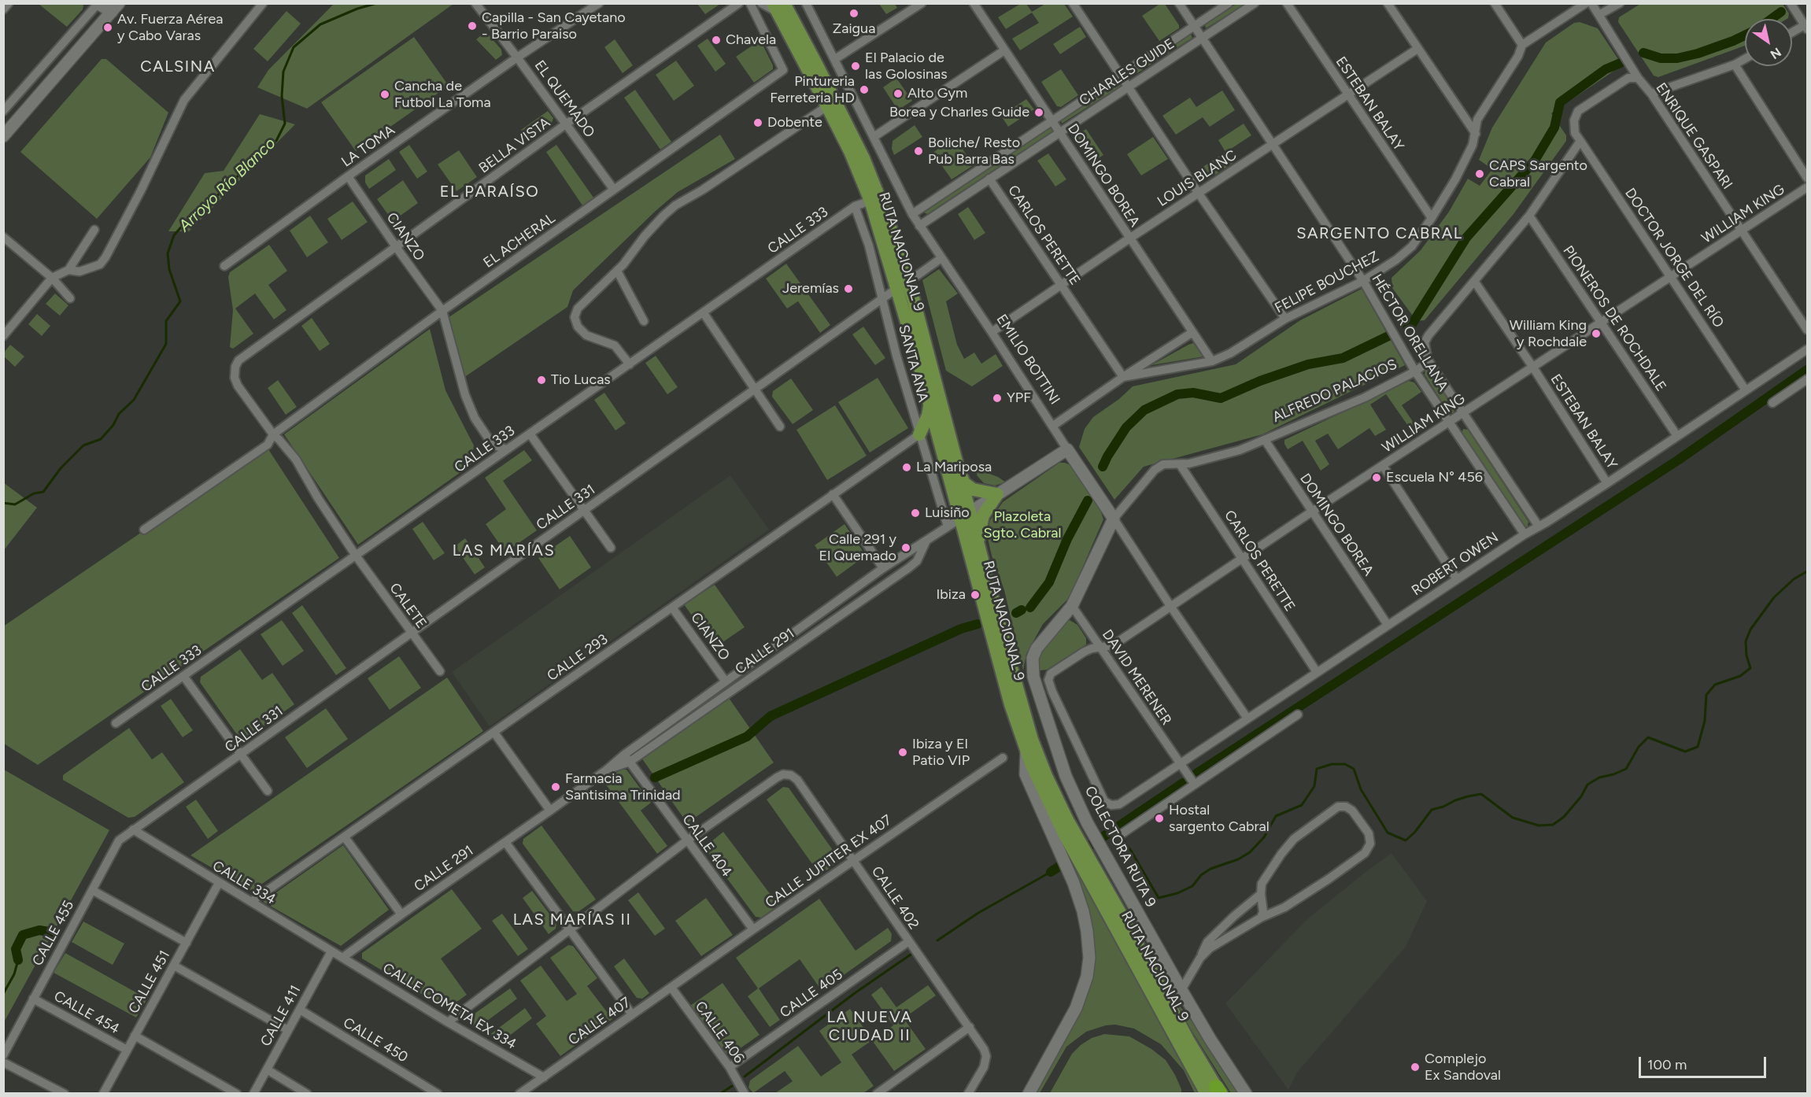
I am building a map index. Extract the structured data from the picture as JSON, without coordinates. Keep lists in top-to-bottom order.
{
  "streets": {
    "main road": ["RUTA NACIONAL 9"],
    "street": [
      "CHARLES GUIDE",
      "EL QUEMADO",
      "ESTEBAN BALAY",
      "ENRIQUE GASPARI",
      "BELLA VISTA",
      "LA TOMA",
      "DOMINGO BOREA",
      "LOUIS BLANC",
      "WILLIAM KING",
      "CALLE 333",
      "CARLOS PERETTE",
      "CIANZO",
      "EL ACHERAL",
      "DOCTOR JORGE DEL RÍO",
      "FELIPE BOUCHEZ",
      "PIONEROS DE ROCHDALE",
      "HÉCTOR ORELLANA",
      "EMILIO BOTTINI",
      "SANTA ANA",
      "ALFREDO PALACIOS",
      "CALLE 331",
      "ROBERT OWEN",
      "CALETE",
      "CALLE 291",
      "CALLE 293",
      "DAVID MERENER",
      "CALLE 404",
      "COLECTORA RUTA 9",
      "CALLE JUPITER EX 407",
      "CALLE 334",
      "CALLE 402",
      "CALLE 455",
      "CALLE 451",
      "CALLE 405",
      "CALLE COMETA EX 334",
      "CALLE 454",
      "CALLE 411",
      "CALLE 407",
      "CALLE 406",
      "CALLE 450"
    ]
  },
  "crossings": [
    ["CHARLES GUIDE", "DOMINGO BOREA"],
    ["CHARLES GUIDE", "CARLOS PERETTE"],
    ["CHARLES GUIDE", "HÉCTOR ORELLANA"],
    ["CHARLES GUIDE", "EMILIO BOTTINI"],
    ["EL QUEMADO", "BELLA VISTA"],
    ["EL QUEMADO", "LA TOMA"],
    ["EL QUEMADO", "EL ACHERAL"],
    ["ESTEBAN BALAY", "LOUIS BLANC"],
    ["ESTEBAN BALAY", "WILLIAM KING"],
    ["ESTEBAN BALAY", "FELIPE BOUCHEZ"],
    ["ESTEBAN BALAY", "ROBERT OWEN"],
    ["ENRIQUE GASPARI", "WILLIAM KING"],
    ["BELLA VISTA", "CIANZO"],
    ["BELLA VISTA", "EL ACHERAL"],
    ["BELLA VISTA", "CALETE"],
    ["LA TOMA", "CIANZO"],
    ["DOMINGO BOREA", "LOUIS BLANC"],
    ["DOMINGO BOREA", "WILLIAM KING"],
    ["DOMINGO BOREA", "FELIPE BOUCHEZ"],
    ["DOMINGO BOREA", "ALFREDO PALACIOS"],
    ["DOMINGO BOREA", "ROBERT OWEN"],
    ["LOUIS BLANC", "CARLOS PERETTE"],
    ["LOUIS BLANC", "HÉCTOR ORELLANA"],
    ["LOUIS BLANC", "EMILIO BOTTINI"],
    ["WILLIAM KING", "CARLOS PERETTE"],
    ["WILLIAM KING", "DOCTOR JORGE DEL RÍO"],
    ["WILLIAM KING", "PIONEROS DE ROCHDALE"],
    ["WILLIAM KING", "HÉCTOR ORELLANA"],
    ["WILLIAM KING", "EMILIO BOTTINI"],
    ["WILLIAM KING", "ROBERT OWEN"],
    ["WILLIAM KING", "DAVID MERENER"],
    ["CALLE 333", "RUTA NACIONAL 9"],
    ["CALLE 333", "SANTA ANA"],
    ["CALLE 333", "CALETE"],
    ["CARLOS PERETTE", "FELIPE BOUCHEZ"],
    ["CARLOS PERETTE", "ALFREDO PALACIOS"],
    ["CARLOS PERETTE", "ROBERT OWEN"],
    ["CIANZO", "EL ACHERAL"],
    ["CIANZO", "CALLE 291"],
    ["CIANZO", "CALLE 293"],
    ["EL ACHERAL", "CALETE"],
    ["RUTA NACIONAL 9", "CALLE 331"],
    ["RUTA NACIONAL 9", "CALLE 291"],
    ["DOCTOR JORGE DEL RÍO", "ROBERT OWEN"],
    ["FELIPE BOUCHEZ", "HÉCTOR ORELLANA"],
    ["FELIPE BOUCHEZ", "EMILIO BOTTINI"],
    ["PIONEROS DE ROCHDALE", "ROBERT OWEN"],
    ["HÉCTOR ORELLANA", "ALFREDO PALACIOS"],
    ["HÉCTOR ORELLANA", "ROBERT OWEN"],
    ["EMILIO BOTTINI", "ALFREDO PALACIOS"],
    ["EMILIO BOTTINI", "CALLE 331"],
    ["EMILIO BOTTINI", "ROBERT OWEN"],
    ["SANTA ANA", "CALLE 331"],
    ["SANTA ANA", "CALLE 291"],
    ["SANTA ANA", "CALLE 293"],
    ["ALFREDO PALACIOS", "DAVID MERENER"],
    ["ALFREDO PALACIOS", "COLECTORA RUTA 9"],
    ["CALLE 331", "CALETE"],
    ["CALLE 331", "CALLE 334"],
    ["CALLE 331", "CALLE 455"],
    ["ROBERT OWEN", "DAVID MERENER"],
    ["CALLE 291", "CALLE 404"],
    ["CALLE 291", "CALLE 334"],
    ["CALLE 291", "CALLE COMETA EX 334"],
    ["CALLE 293", "CALLE 334"],
    ["DAVID MERENER", "COLECTORA RUTA 9"],
    ["CALLE 404", "CALLE JUPITER EX 407"],
    ["CALLE 404", "CALLE 402"],
    ["CALLE JUPITER EX 407", "CALLE 402"],
    ["CALLE JUPITER EX 407", "CALLE 407"],
    ["CALLE JUPITER EX 407", "CALLE 406"],
    ["CALLE 334", "CALLE 455"],
    ["CALLE 334", "CALLE 451"],
    ["CALLE 334", "CALLE COMETA EX 334"],
    ["CALLE 334", "CALLE 411"],
    ["CALLE 402", "CALLE 405"],
    ["CALLE 455", "CALLE 454"],
    ["CALLE 451", "CALLE 454"],
    ["CALLE 405", "CALLE 406"],
    ["CALLE COMETA EX 334", "CALLE 407"],
    ["CALLE 411", "CALLE 450"],
    ["CALLE 407", "CALLE 406"]
  ],
  "districts": [
    "CALSINA",
    "EL PARAÍSO",
    "SARGENTO CABRAL",
    "LAS MARÍAS",
    "LAS MARÍAS II",
    "LA NUEVA CIUDAD II"
  ],
  "water": ["Arroyo Río Blanco"],
  "parks": ["Plazoleta Sgto. Cabral"],
  "places": [
    "Zaigua",
    "Capilla - San Cayetano - Barrio Paraiso",
    "Av. Fuerza Aérea y Cabo Varas",
    "Chavela",
    "El Palacio de las Golosinas",
    "Pintureria Ferreteria HD",
    "Alto Gym",
    "Cancha de Futbol La Toma",
    "Borea y Charles Guide",
    "Dobente",
    "Boliche/ Resto Pub Barra Bas",
    "CAPS Sargento Cabral",
    "Jeremías",
    "William King y Rochdale",
    "Tio Lucas",
    "YPF",
    "La Mariposa",
    "Escuela N° 456",
    "Luisiño",
    "Calle 291 y El Quemado",
    "Ibiza",
    "Ibiza y El Patio VIP",
    "Farmacia Santisima Trinidad",
    "Hostal sargento Cabral",
    "Complejo Ex Sandoval"
  ],
  "scale_bar": "100 m",
  "north": "bottom right"
}
